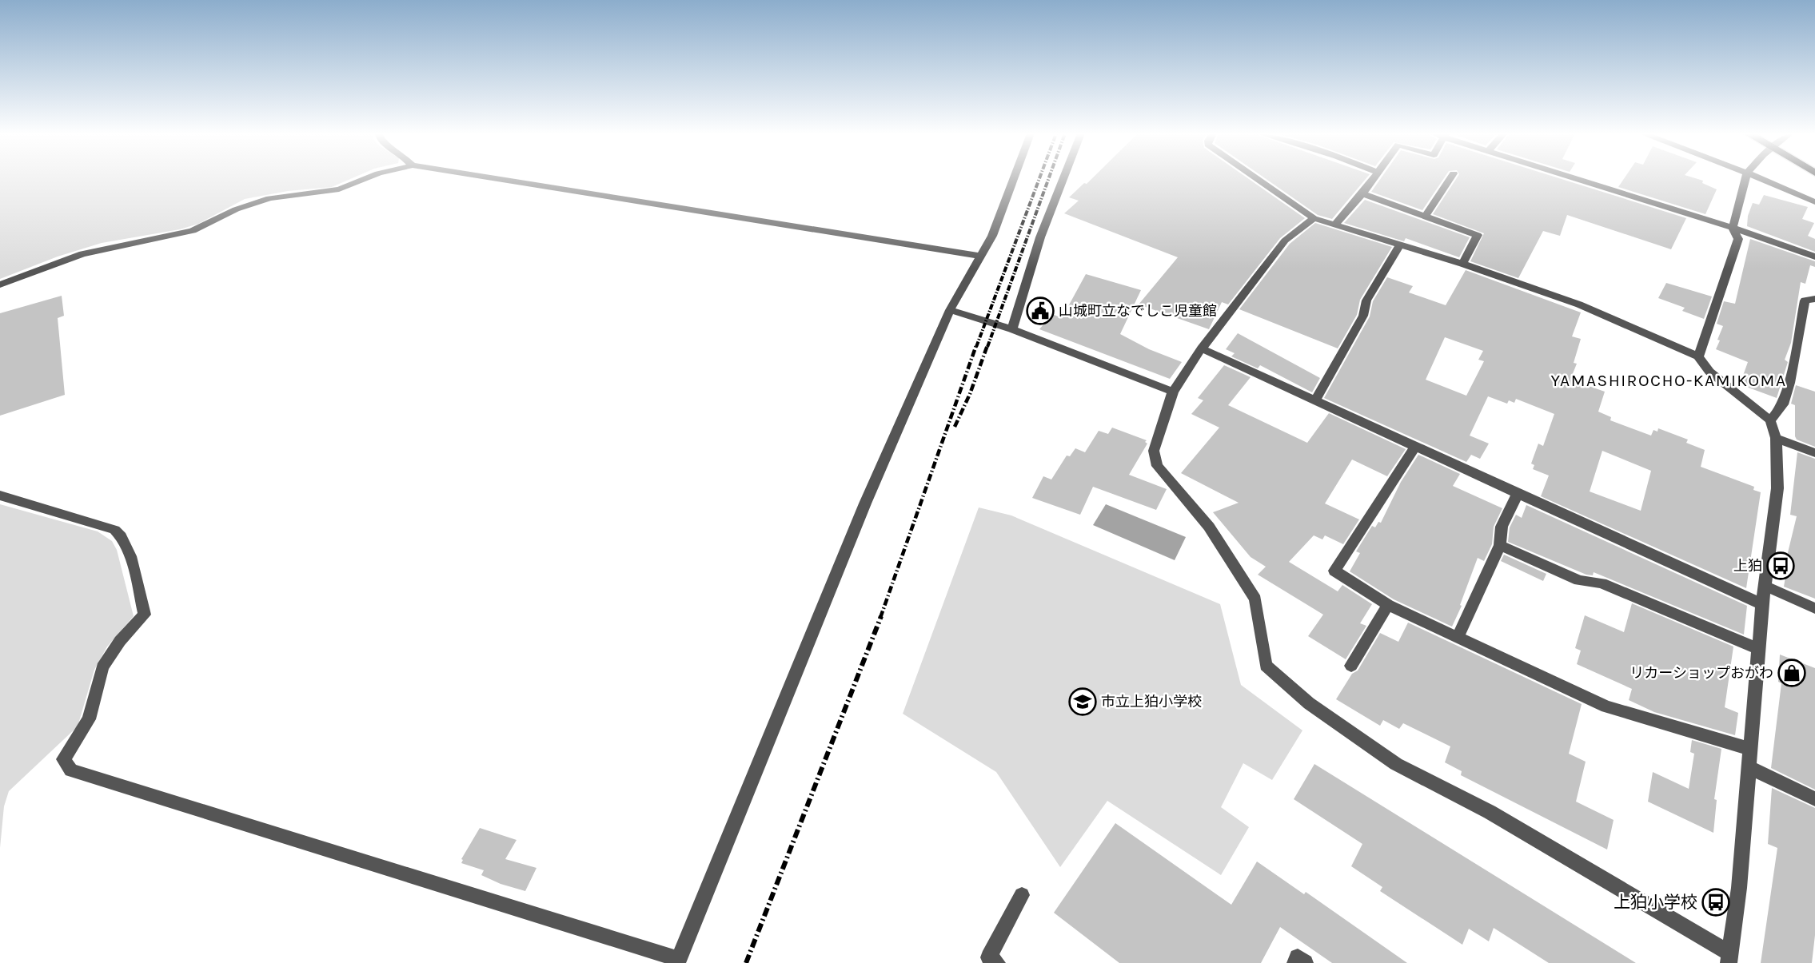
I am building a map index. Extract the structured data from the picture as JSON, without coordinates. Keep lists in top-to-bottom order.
{
  "districts": ["YAMASHIROCHO-KAMIKOMA"],
  "places": {
    "public building": ["山城町立なでしこ児童館"],
    "bus stop": ["上狛", "上狛小学校"],
    "shop": ["リカーショップおがわ"],
    "school or university": ["市立上狛小学校"]
  }
}
